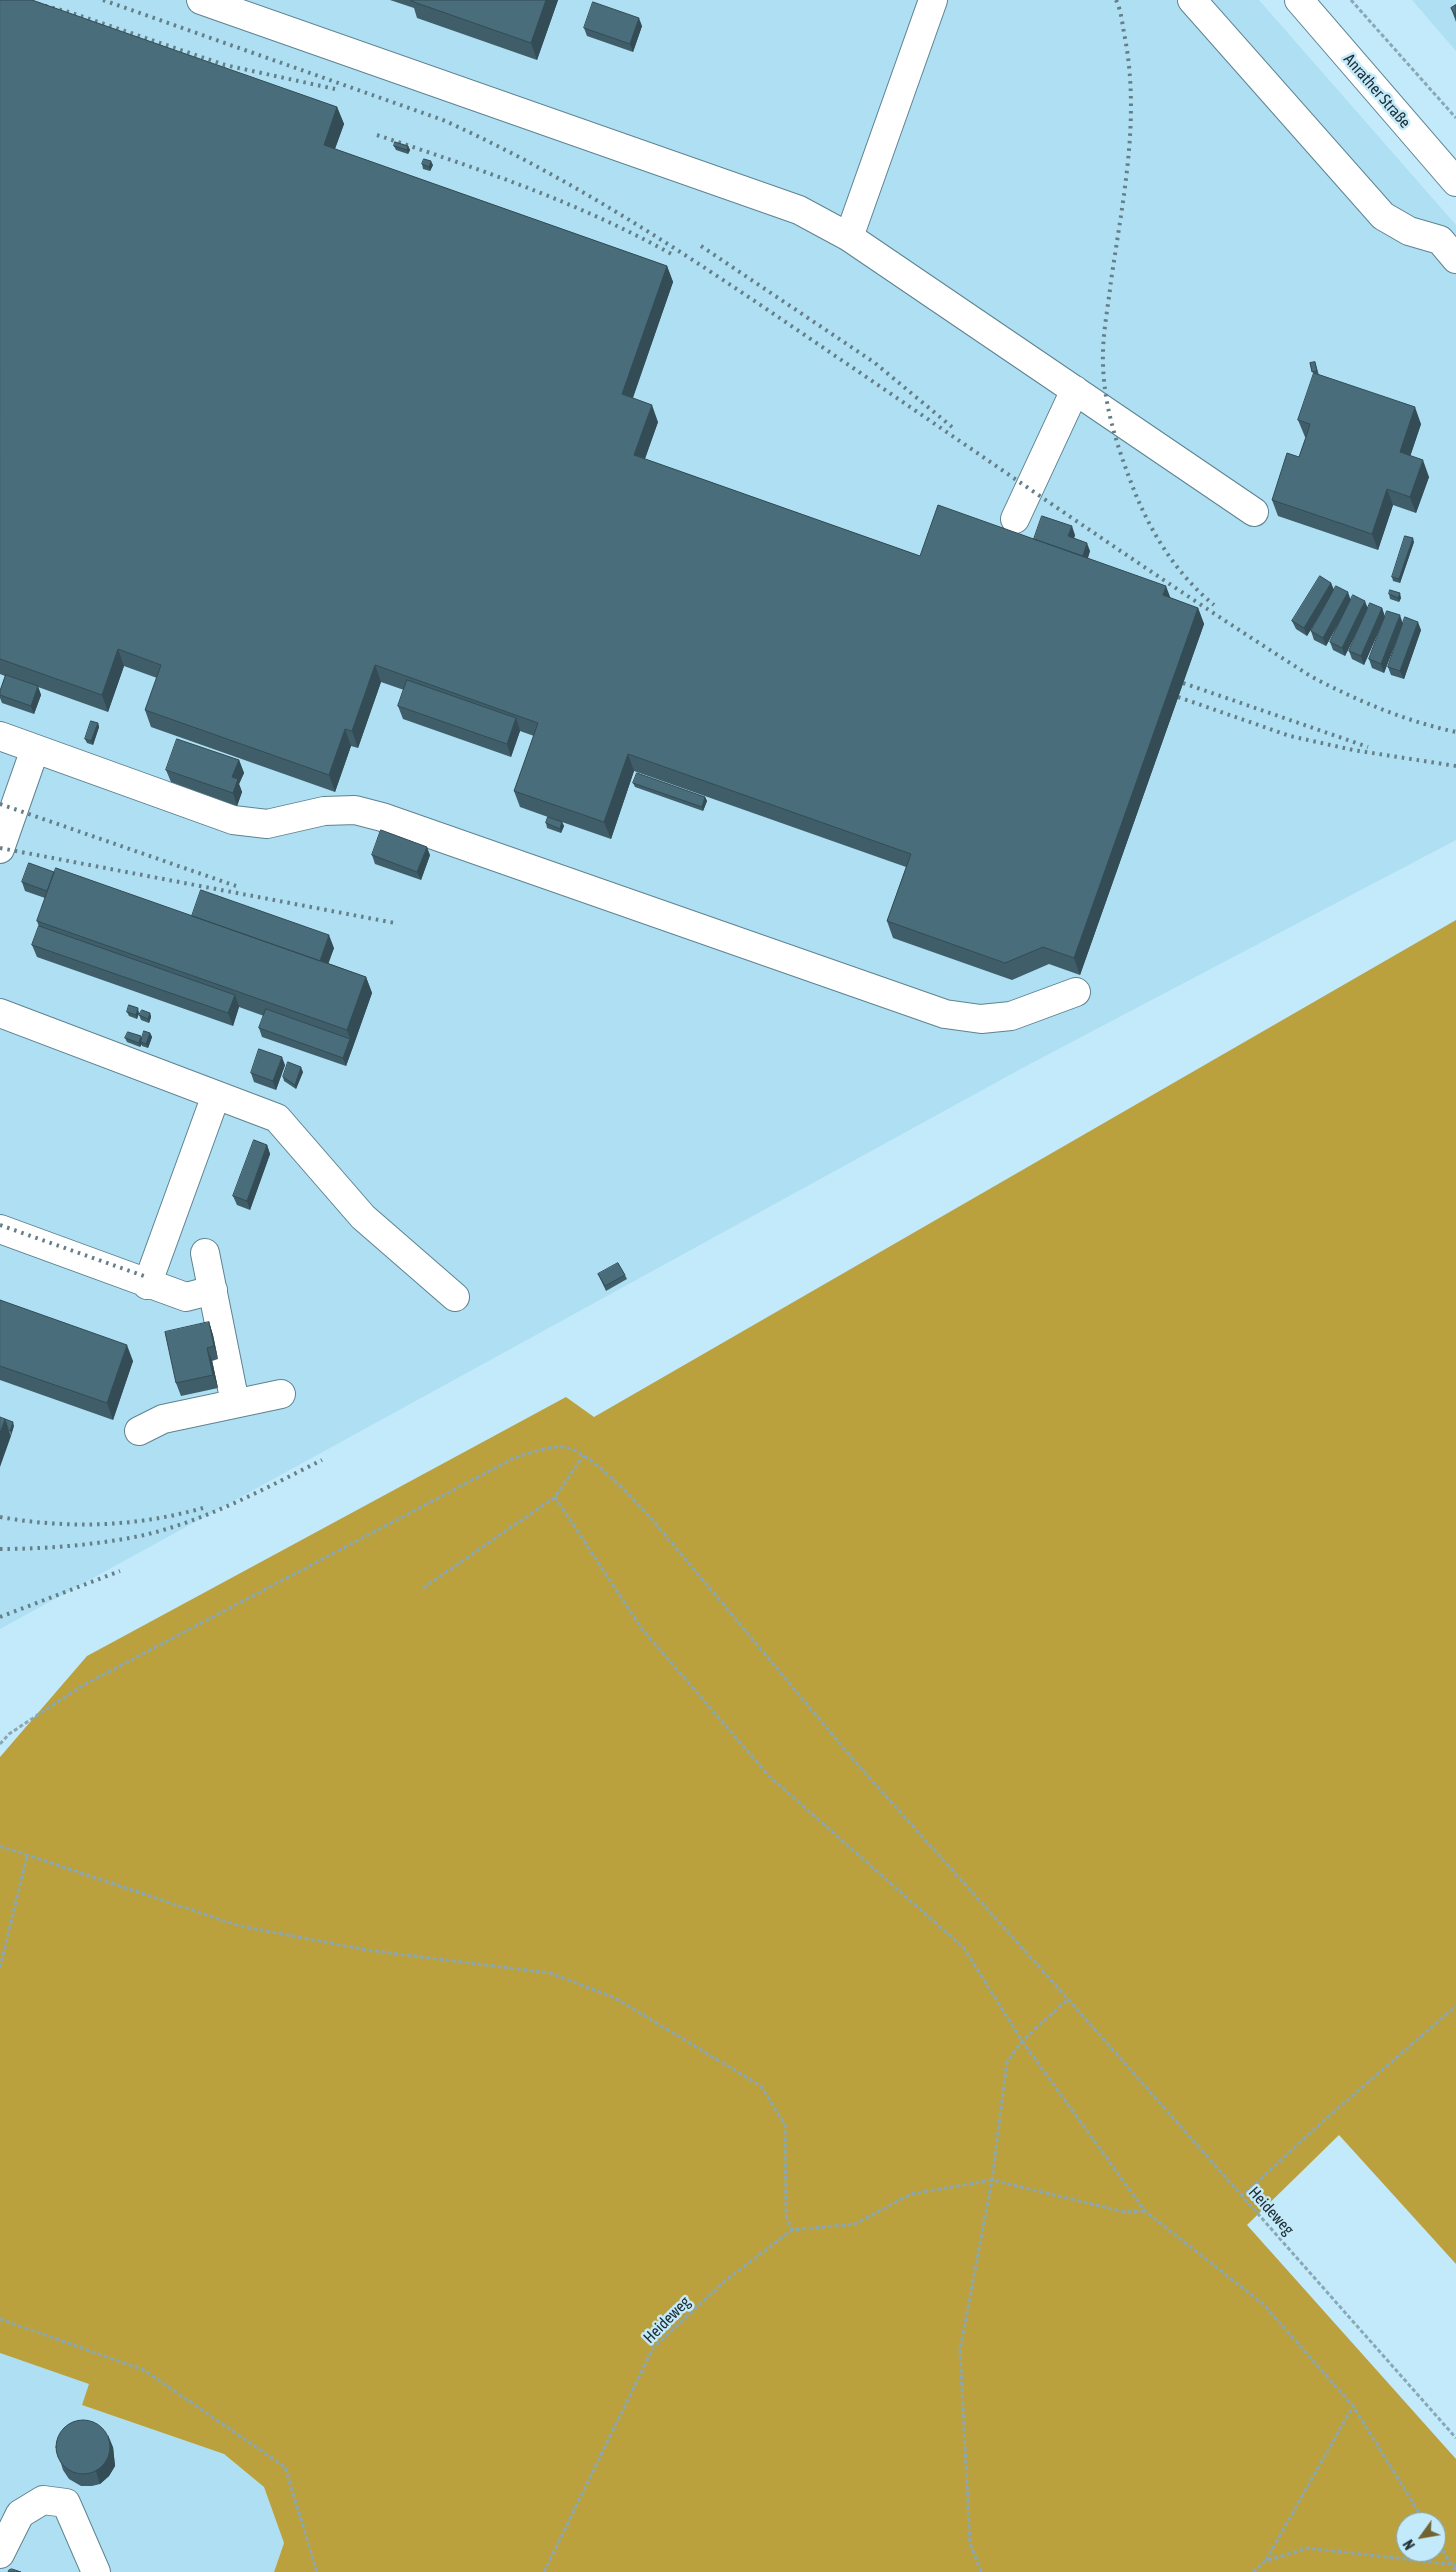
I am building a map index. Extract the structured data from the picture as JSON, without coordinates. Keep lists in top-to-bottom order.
{
  "streets": {
    "main road": ["Anrather Straße"],
    "path": ["Heideweg"]
  },
  "north": "bottom left"
}
